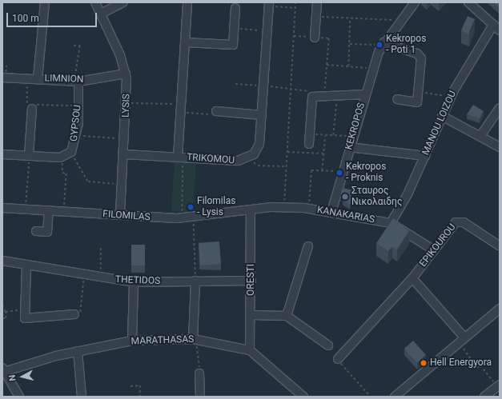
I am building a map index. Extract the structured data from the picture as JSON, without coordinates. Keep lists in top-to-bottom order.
{
  "streets": {
    "street": [
      "LIMNION",
      "LYSIS",
      "GYPSOU",
      "MANOU LOIZOU",
      "KEKROPOS",
      "TRIKOMOU",
      "KANAKARIAS",
      "FILOMILAS",
      "EPIKOUROU",
      "ORESTI",
      "THETIDOS",
      "MARATHASAS"
    ]
  },
  "crossings": [
    ["LIMNION", "LYSIS"],
    ["LIMNION", "GYPSOU"],
    ["LYSIS", "TRIKOMOU"],
    ["LYSIS", "FILOMILAS"],
    ["MANOU LOIZOU", "KANAKARIAS"],
    ["KEKROPOS", "KANAKARIAS"],
    ["KANAKARIAS", "FILOMILAS"],
    ["KANAKARIAS", "EPIKOUROU"],
    ["KANAKARIAS", "ORESTI"],
    ["FILOMILAS", "ORESTI"],
    ["ORESTI", "THETIDOS"],
    ["ORESTI", "MARATHASAS"]
  ],
  "places": [
    "Kekropos - Poti 1",
    "Kekropos - Proknis",
    "Σταυρος Νικολαιδης",
    "Filomilas - Lysis",
    "Hell Energyora"
  ],
  "scale_bar": "100 m",
  "north": "left"
}
